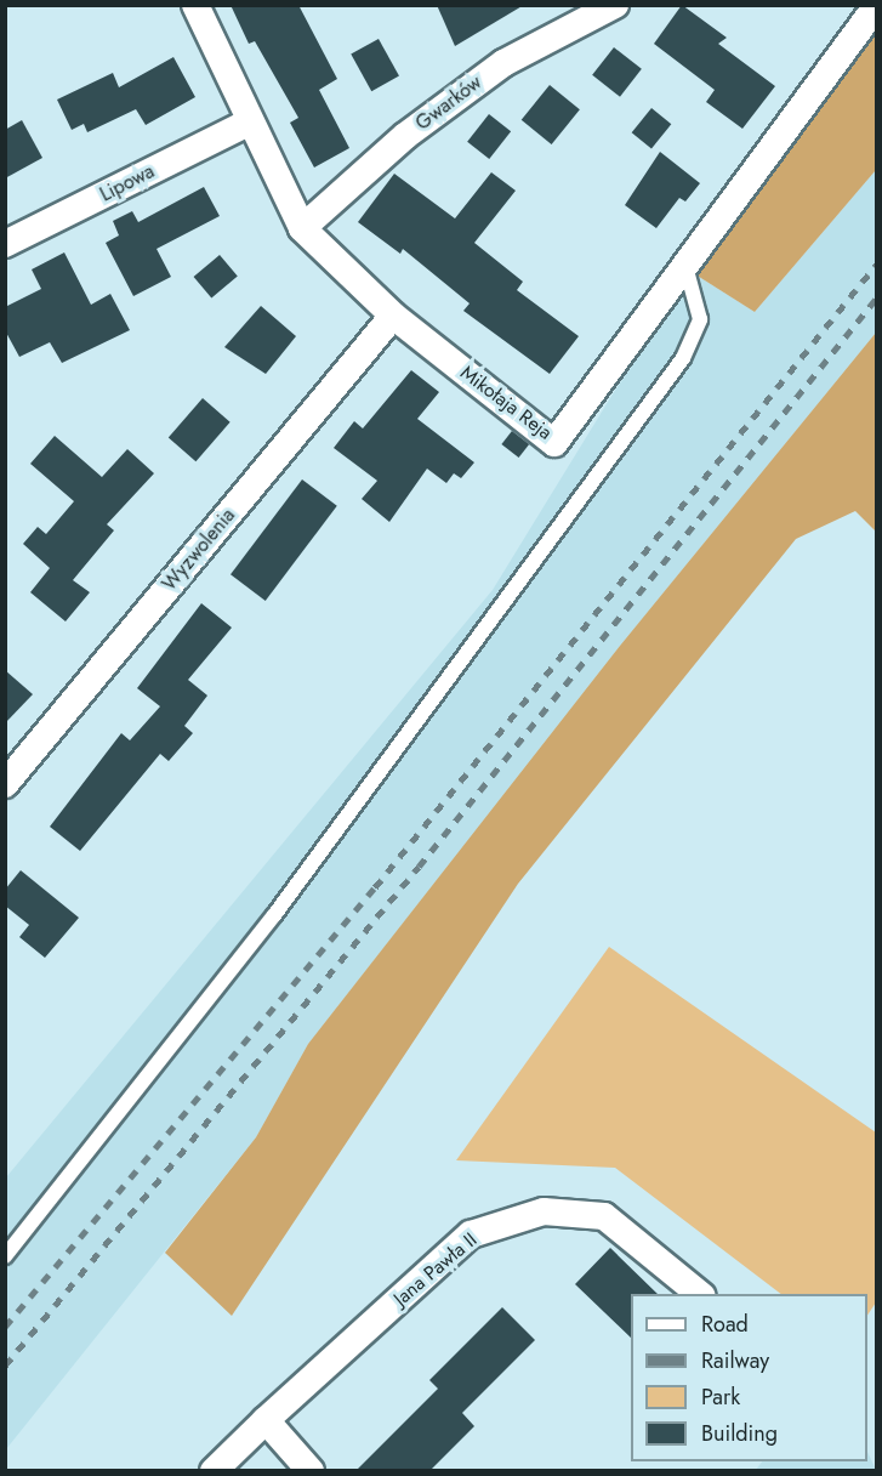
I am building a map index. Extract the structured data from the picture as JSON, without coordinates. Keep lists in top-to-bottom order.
{
  "streets": {
    "street": [
      "Gwarków",
      "Lipowa",
      "Mikołaja Reja",
      "Wyzwolenia",
      "Jana Pawła II"
    ]
  },
  "crossings": [
    ["Gwarków", "Mikołaja Reja"],
    ["Lipowa", "Mikołaja Reja"],
    ["Mikołaja Reja", "Wyzwolenia"]
  ],
  "legend": [
    "Road",
    "Railway",
    "Park",
    "Building"
  ]
}
